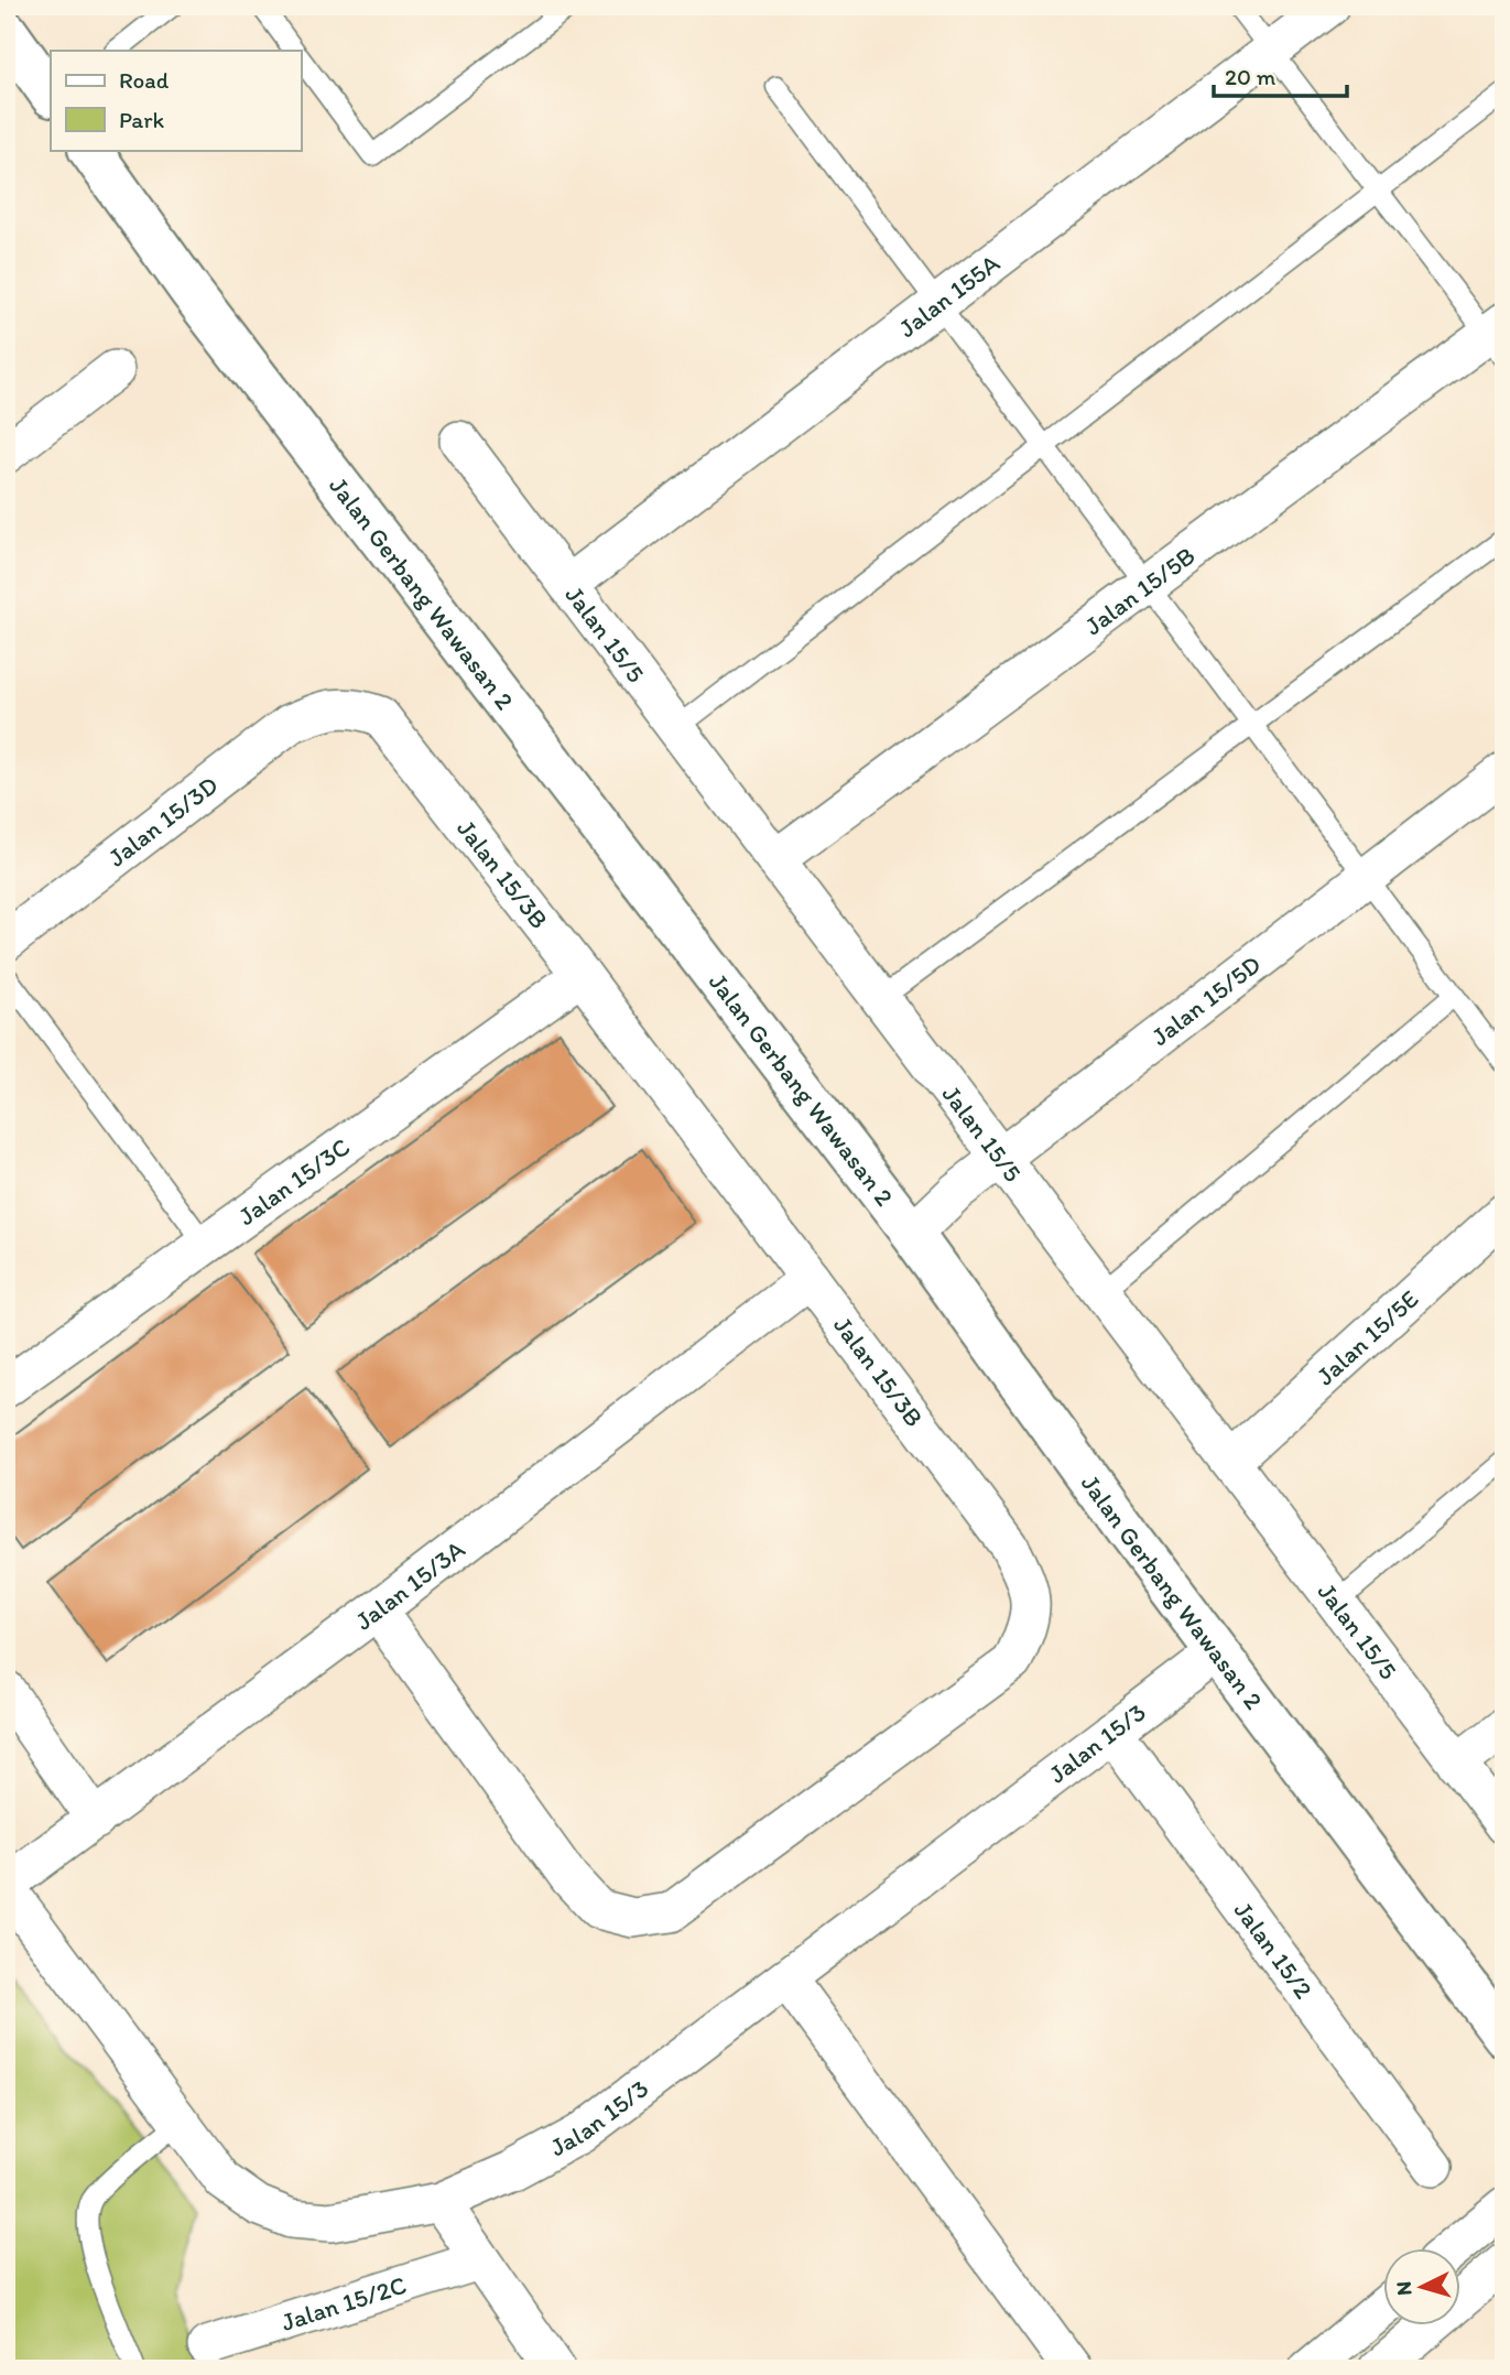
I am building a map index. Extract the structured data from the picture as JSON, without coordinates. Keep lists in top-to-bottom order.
{
  "streets": {
    "street": [
      "Jalan 155A",
      "Jalan 15/5B",
      "Jalan Gerbang Wawasan 2",
      "Jalan 15/5",
      "Jalan 15/3D",
      "Jalan 15/3B",
      "Jalan 15/5D",
      "Jalan 15/3C",
      "Jalan 15/5E",
      "Jalan 15/3A",
      "Jalan 15/3",
      "Jalan 15/2",
      "Jalan 15/2C"
    ]
  },
  "crossings": [
    ["Jalan 155A", "Jalan 15/5"],
    ["Jalan 15/5B", "Jalan 15/5"],
    ["Jalan Gerbang Wawasan 2", "Jalan 15/5D"],
    ["Jalan Gerbang Wawasan 2", "Jalan 15/3"],
    ["Jalan 15/5", "Jalan 15/5D"],
    ["Jalan 15/5", "Jalan 15/5E"],
    ["Jalan 15/3D", "Jalan 15/3B"],
    ["Jalan 15/3B", "Jalan 15/3C"],
    ["Jalan 15/3B", "Jalan 15/3A"],
    ["Jalan 15/3A", "Jalan 15/3"],
    ["Jalan 15/3", "Jalan 15/2"]
  ],
  "legend": ["Road", "Park"],
  "scale_bar": "20 m",
  "north": "left"
}
